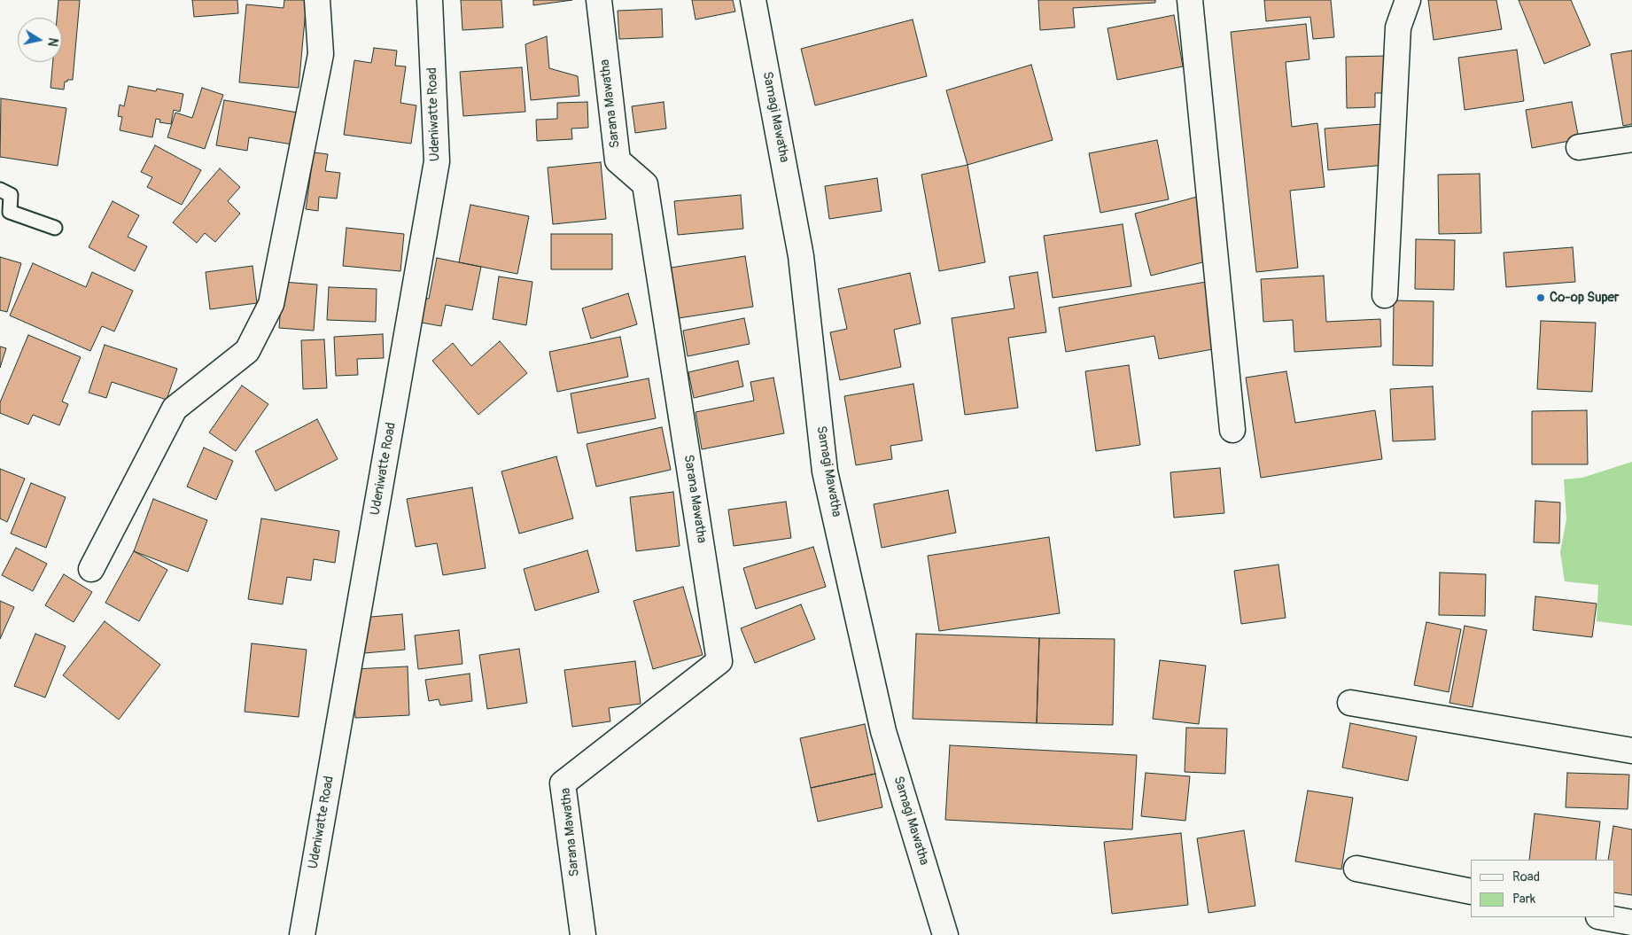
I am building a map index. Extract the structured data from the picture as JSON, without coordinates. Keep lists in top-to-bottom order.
{
  "streets": {
    "street": ["Sarana Mawatha", "Udeniwatte Road", "Samagi Mawatha"]
  },
  "places": ["Co-op Super"],
  "legend": ["Road", "Park"],
  "north": "right"
}
